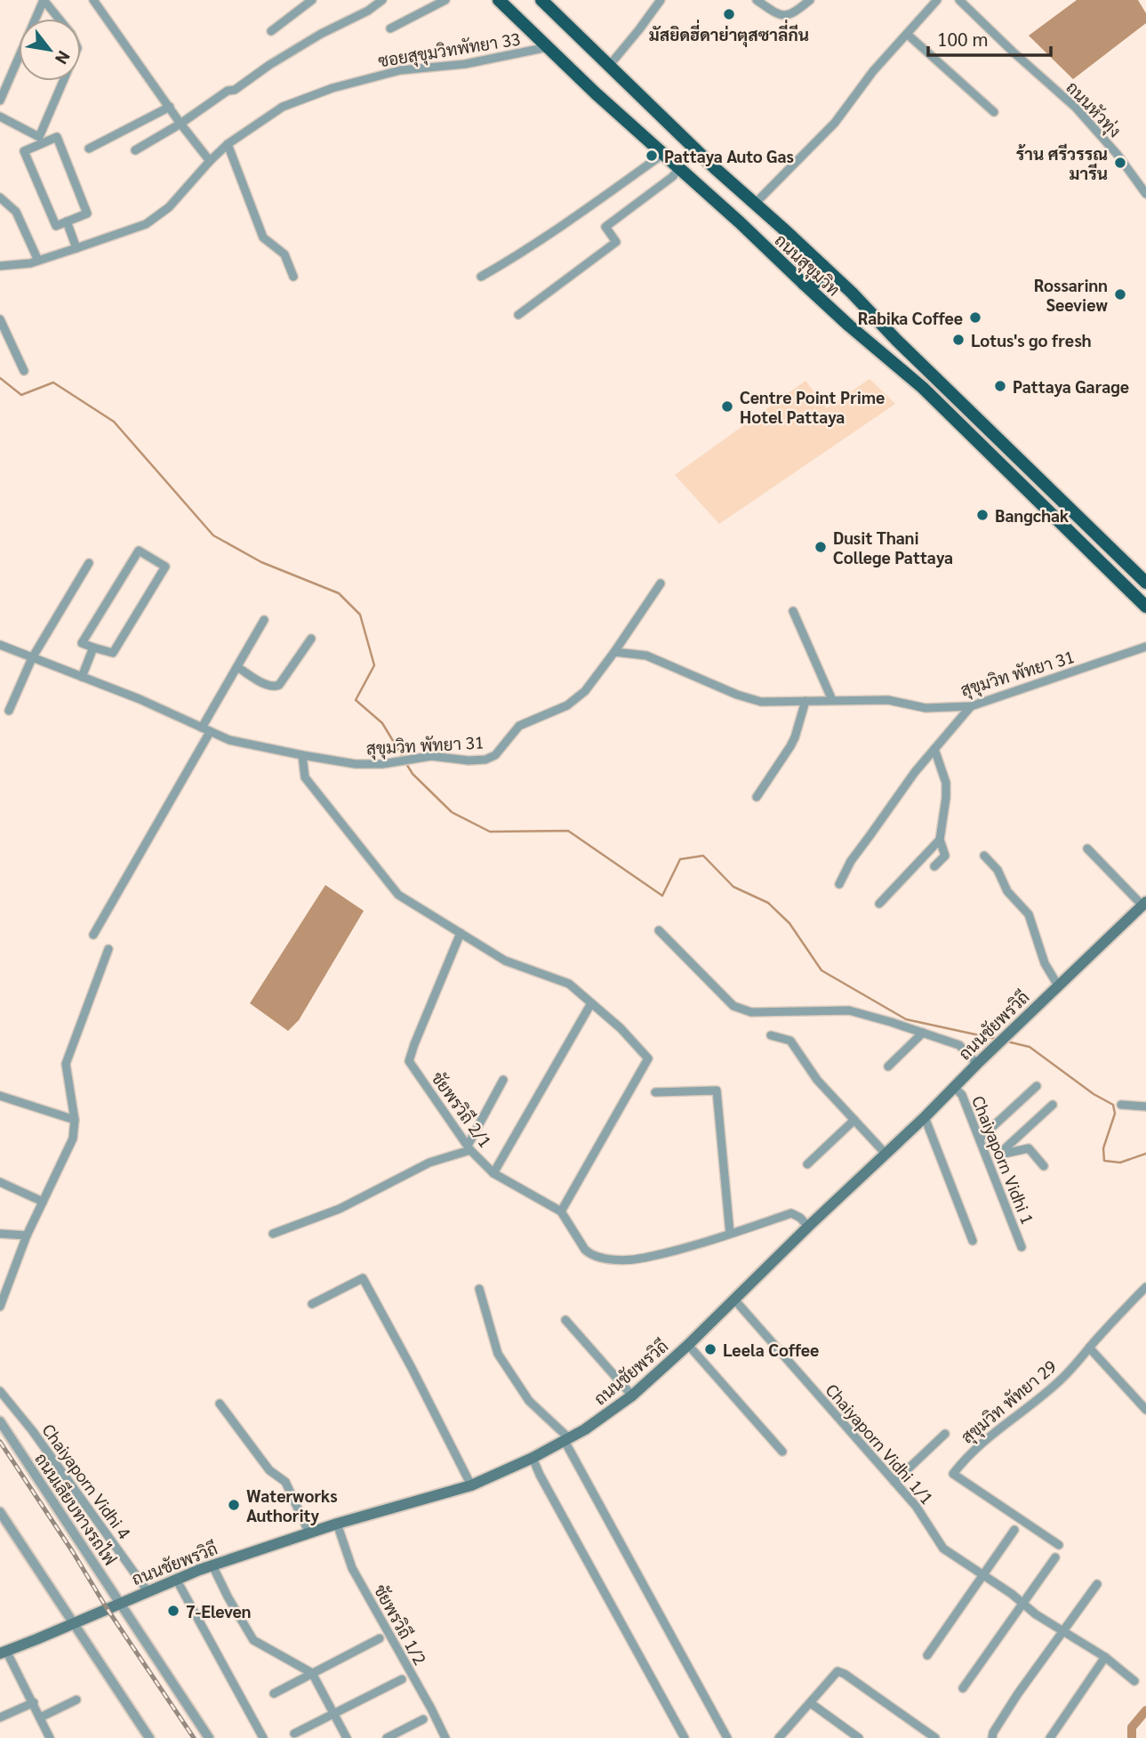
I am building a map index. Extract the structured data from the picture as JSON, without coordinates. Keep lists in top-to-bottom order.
{
  "streets": {
    "highway": ["ถนนสุขุมวิท"],
    "main road": ["ถนนชัยพรวิถี"],
    "street": [
      "ซอยสุขุมวิทพัทยา 33",
      "ถนนหัวทุ่ง",
      "สุขุมวิท พัทยา 31",
      "ชัยพรวิถี 2/1",
      "Chaiyaporn Vidhi 1",
      "สุขุมวิท พัทยา 29",
      "Chaiyaporn Vidhi 1/1",
      "Chaiyaporn Vidhi 4",
      "ถนนเลียบทางรถไฟ",
      "ชัยพรวิถี 1/2"
    ]
  },
  "crossings": [
    ["ซอยสุขุมวิทพัทยา 33", "ถนนสุขุมวิท"],
    ["ถนนชัยพรวิถี", "ชัยพรวิถี 2/1"],
    ["ถนนชัยพรวิถี", "Chaiyaporn Vidhi 1"],
    ["ถนนชัยพรวิถี", "Chaiyaporn Vidhi 1/1"],
    ["ถนนชัยพรวิถี", "Chaiyaporn Vidhi 4"],
    ["ถนนชัยพรวิถี", "ถนนเลียบทางรถไฟ"],
    ["ถนนชัยพรวิถี", "ชัยพรวิถี 1/2"]
  ],
  "places": [
    "มัสยิดฮี่ดาย่าตุสซาลี่กีน",
    "Pattaya Auto Gas",
    "ร้าน ศรีวรรณ มารีน",
    "Rossarinn Seeview",
    "Rabika Coffee",
    "Lotus's go fresh",
    "Pattaya Garage",
    "Centre Point Prime Hotel Pattaya",
    "Bangchak",
    "Dusit Thani College Pattaya",
    "Leela Coffee",
    "Waterworks Authority",
    "7-Eleven"
  ],
  "scale_bar": "100 m",
  "north": "bottom right"
}
